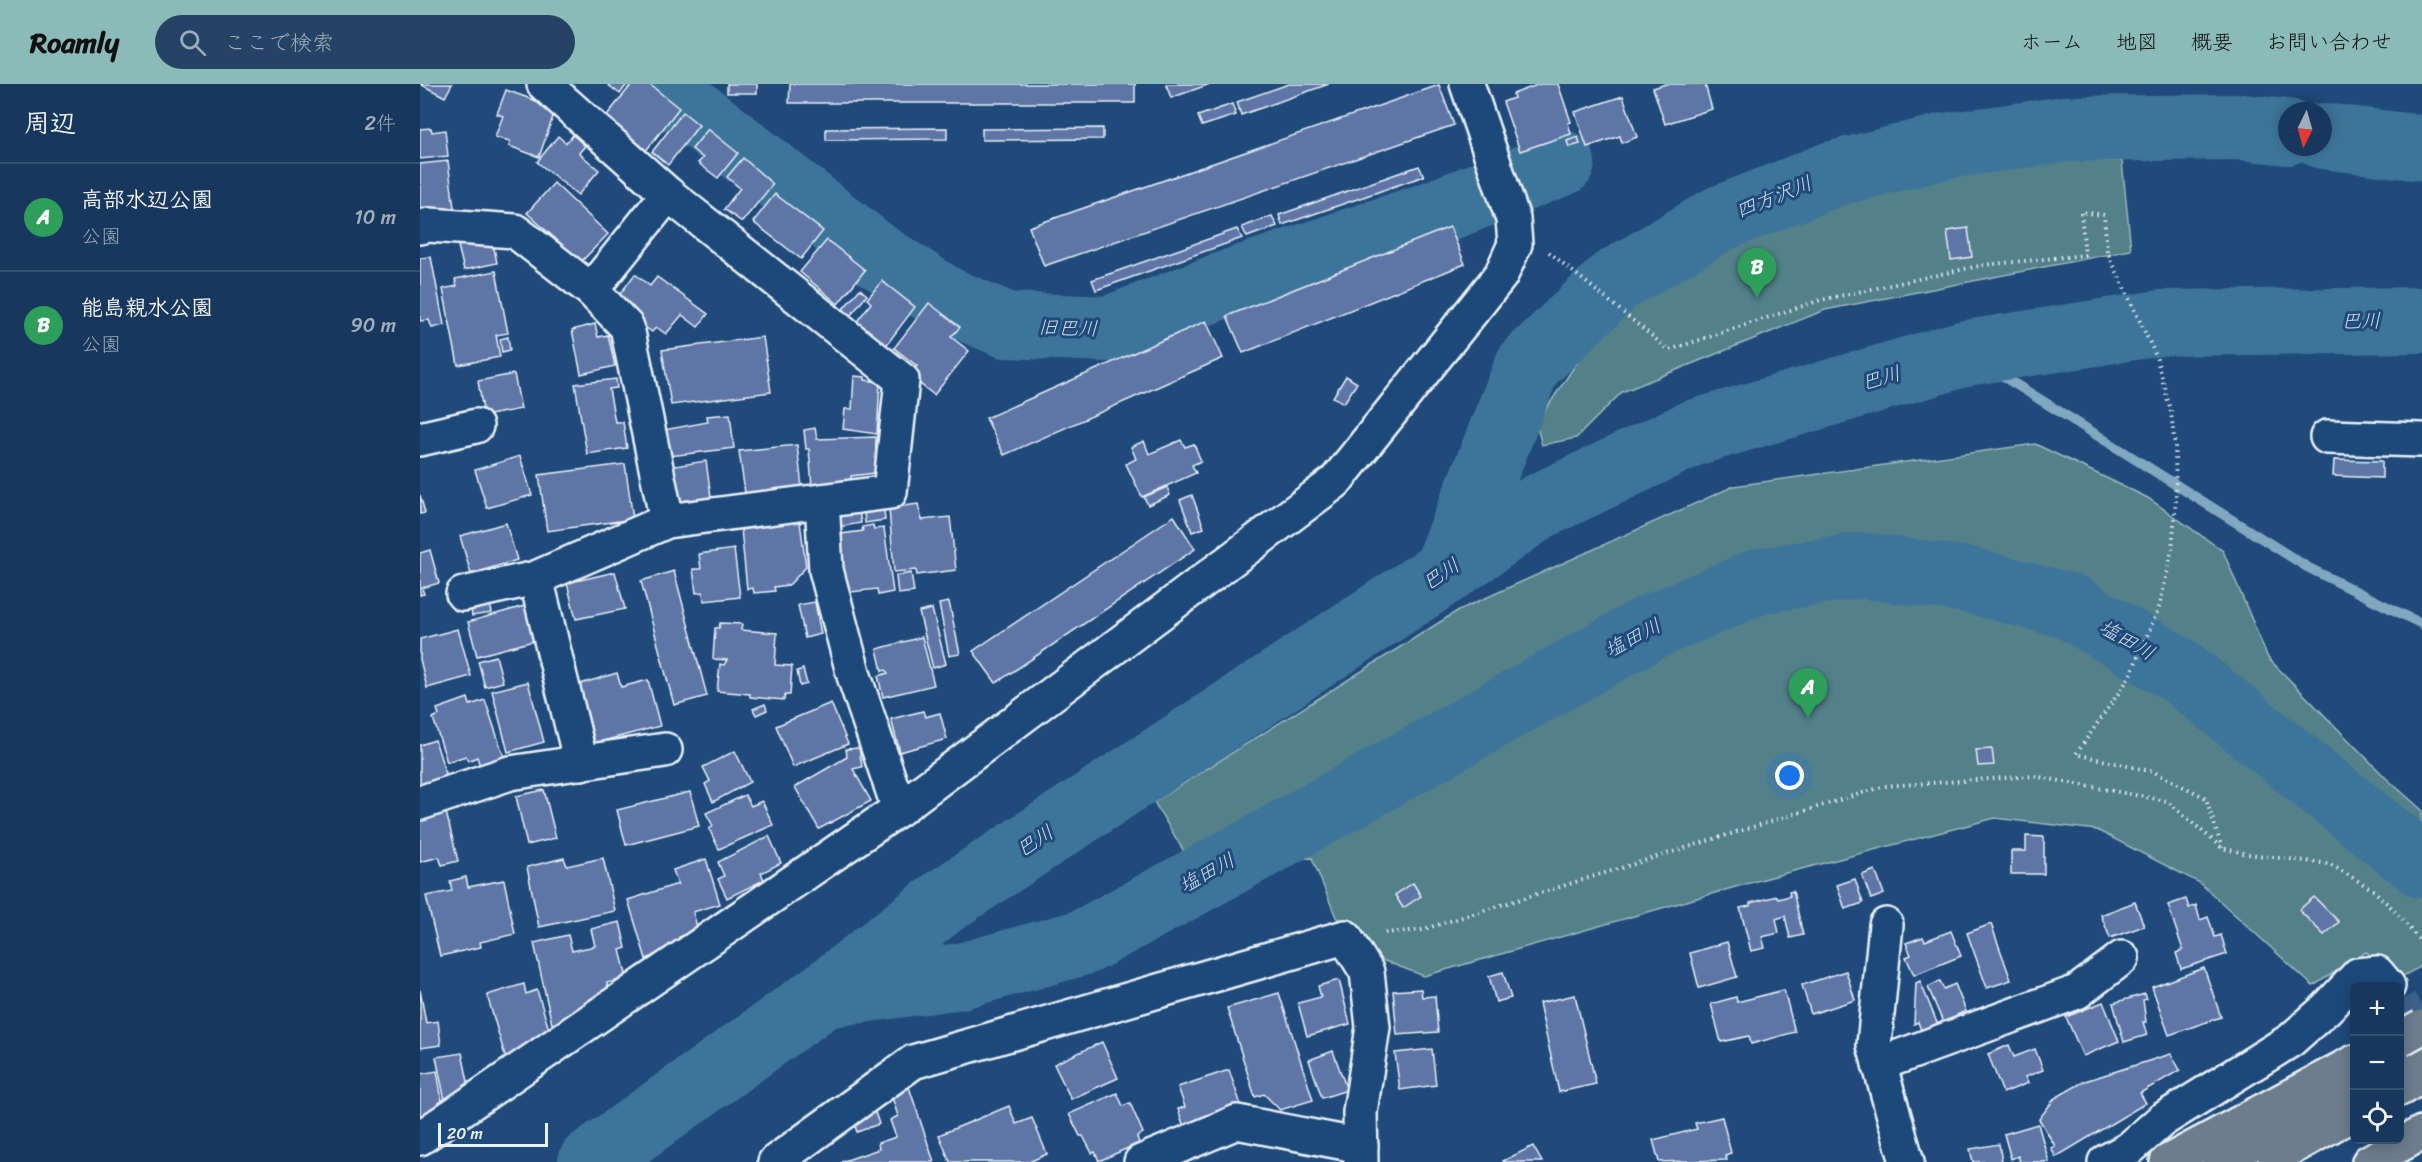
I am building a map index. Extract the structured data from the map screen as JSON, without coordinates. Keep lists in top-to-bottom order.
{
  "water": [
    "四方沢川",
    "巴川",
    "旧巴川",
    "塩田川"
  ],
  "scale_bar": "20 m",
  "north": "bottom",
  "page": {
    "header": "Roamly",
    "search": "ここで検索",
    "nav": [
      "ホーム",
      "地図",
      "概要",
      "お問い合わせ"
    ],
    "heading": ["周辺", "2件"],
    "list": [
      {
        "mark": "A",
        "name": "高部水辺公園",
        "note": "公園",
        "value": "10 m"
      },
      {
        "mark": "B",
        "name": "能島親水公園",
        "note": "公園",
        "value": "90 m"
      }
    ],
    "pins": ["B", "A"],
    "map_buttons": ["+", "−"],
    "scale": "20 m"
  }
}
